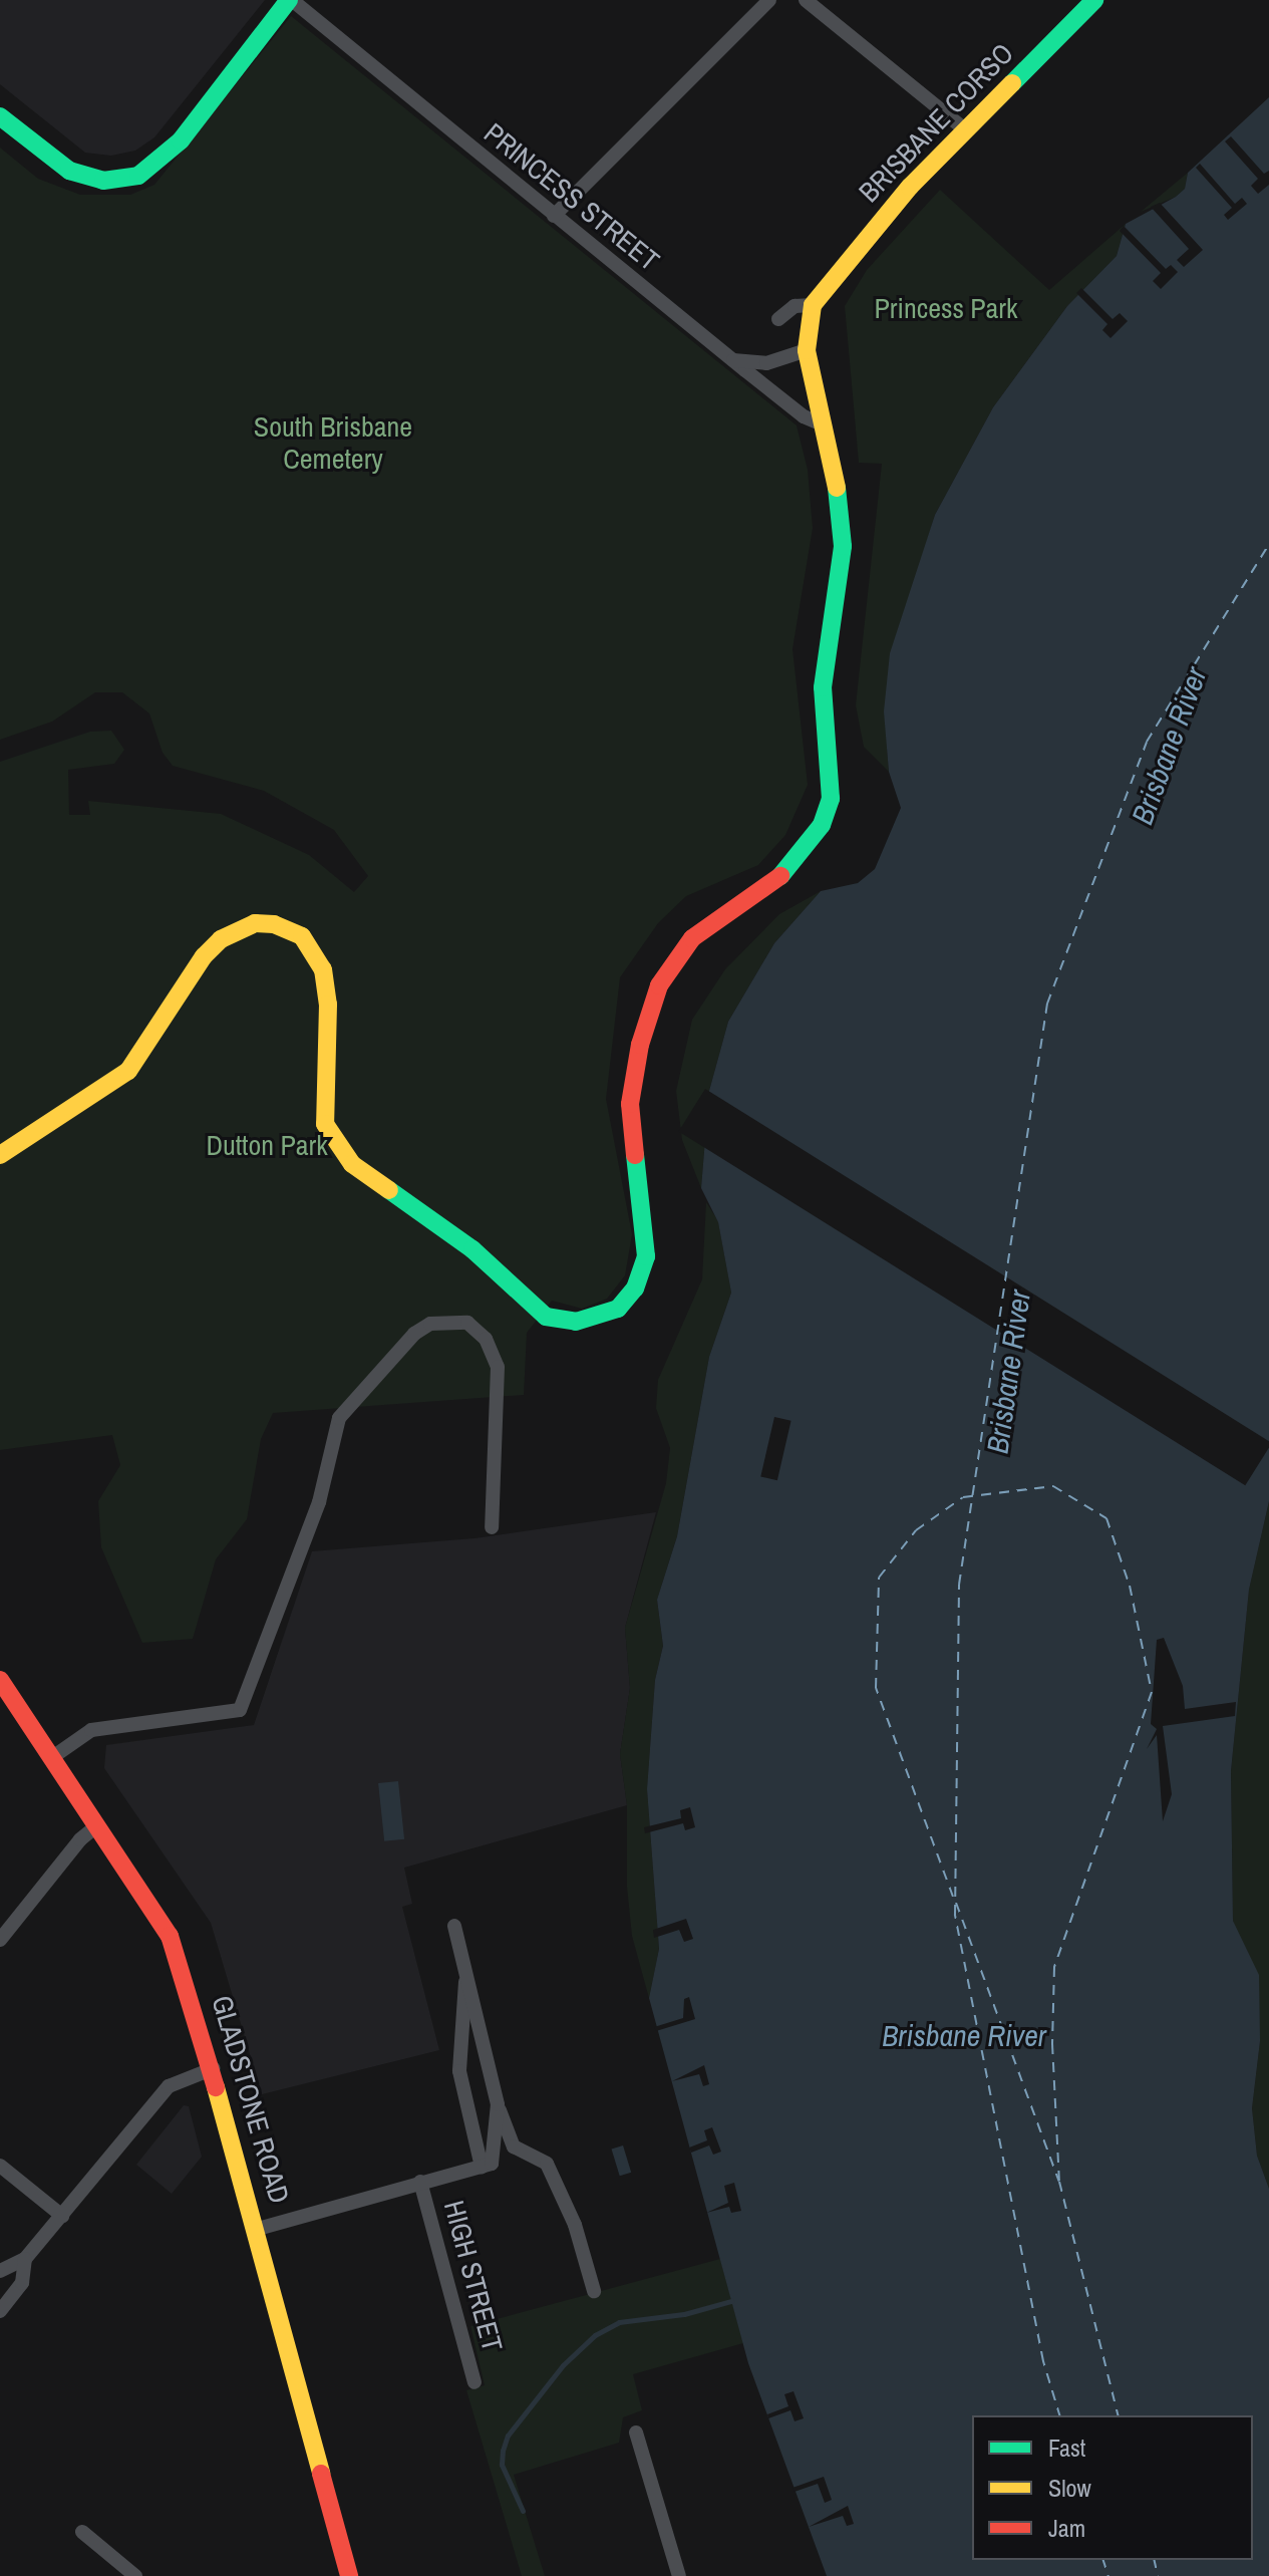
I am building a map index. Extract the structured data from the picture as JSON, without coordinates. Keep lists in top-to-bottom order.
{
  "streets": {
    "street": [
      "BRISBANE CORSO",
      "PRINCESS STREET",
      "GLADSTONE ROAD",
      "HIGH STREET"
    ]
  },
  "water": ["Brisbane River"],
  "parks": ["Princess Park", "South Brisbane Cemetery", "Dutton Park"],
  "legend": ["Fast", "Slow", "Jam"]
}
